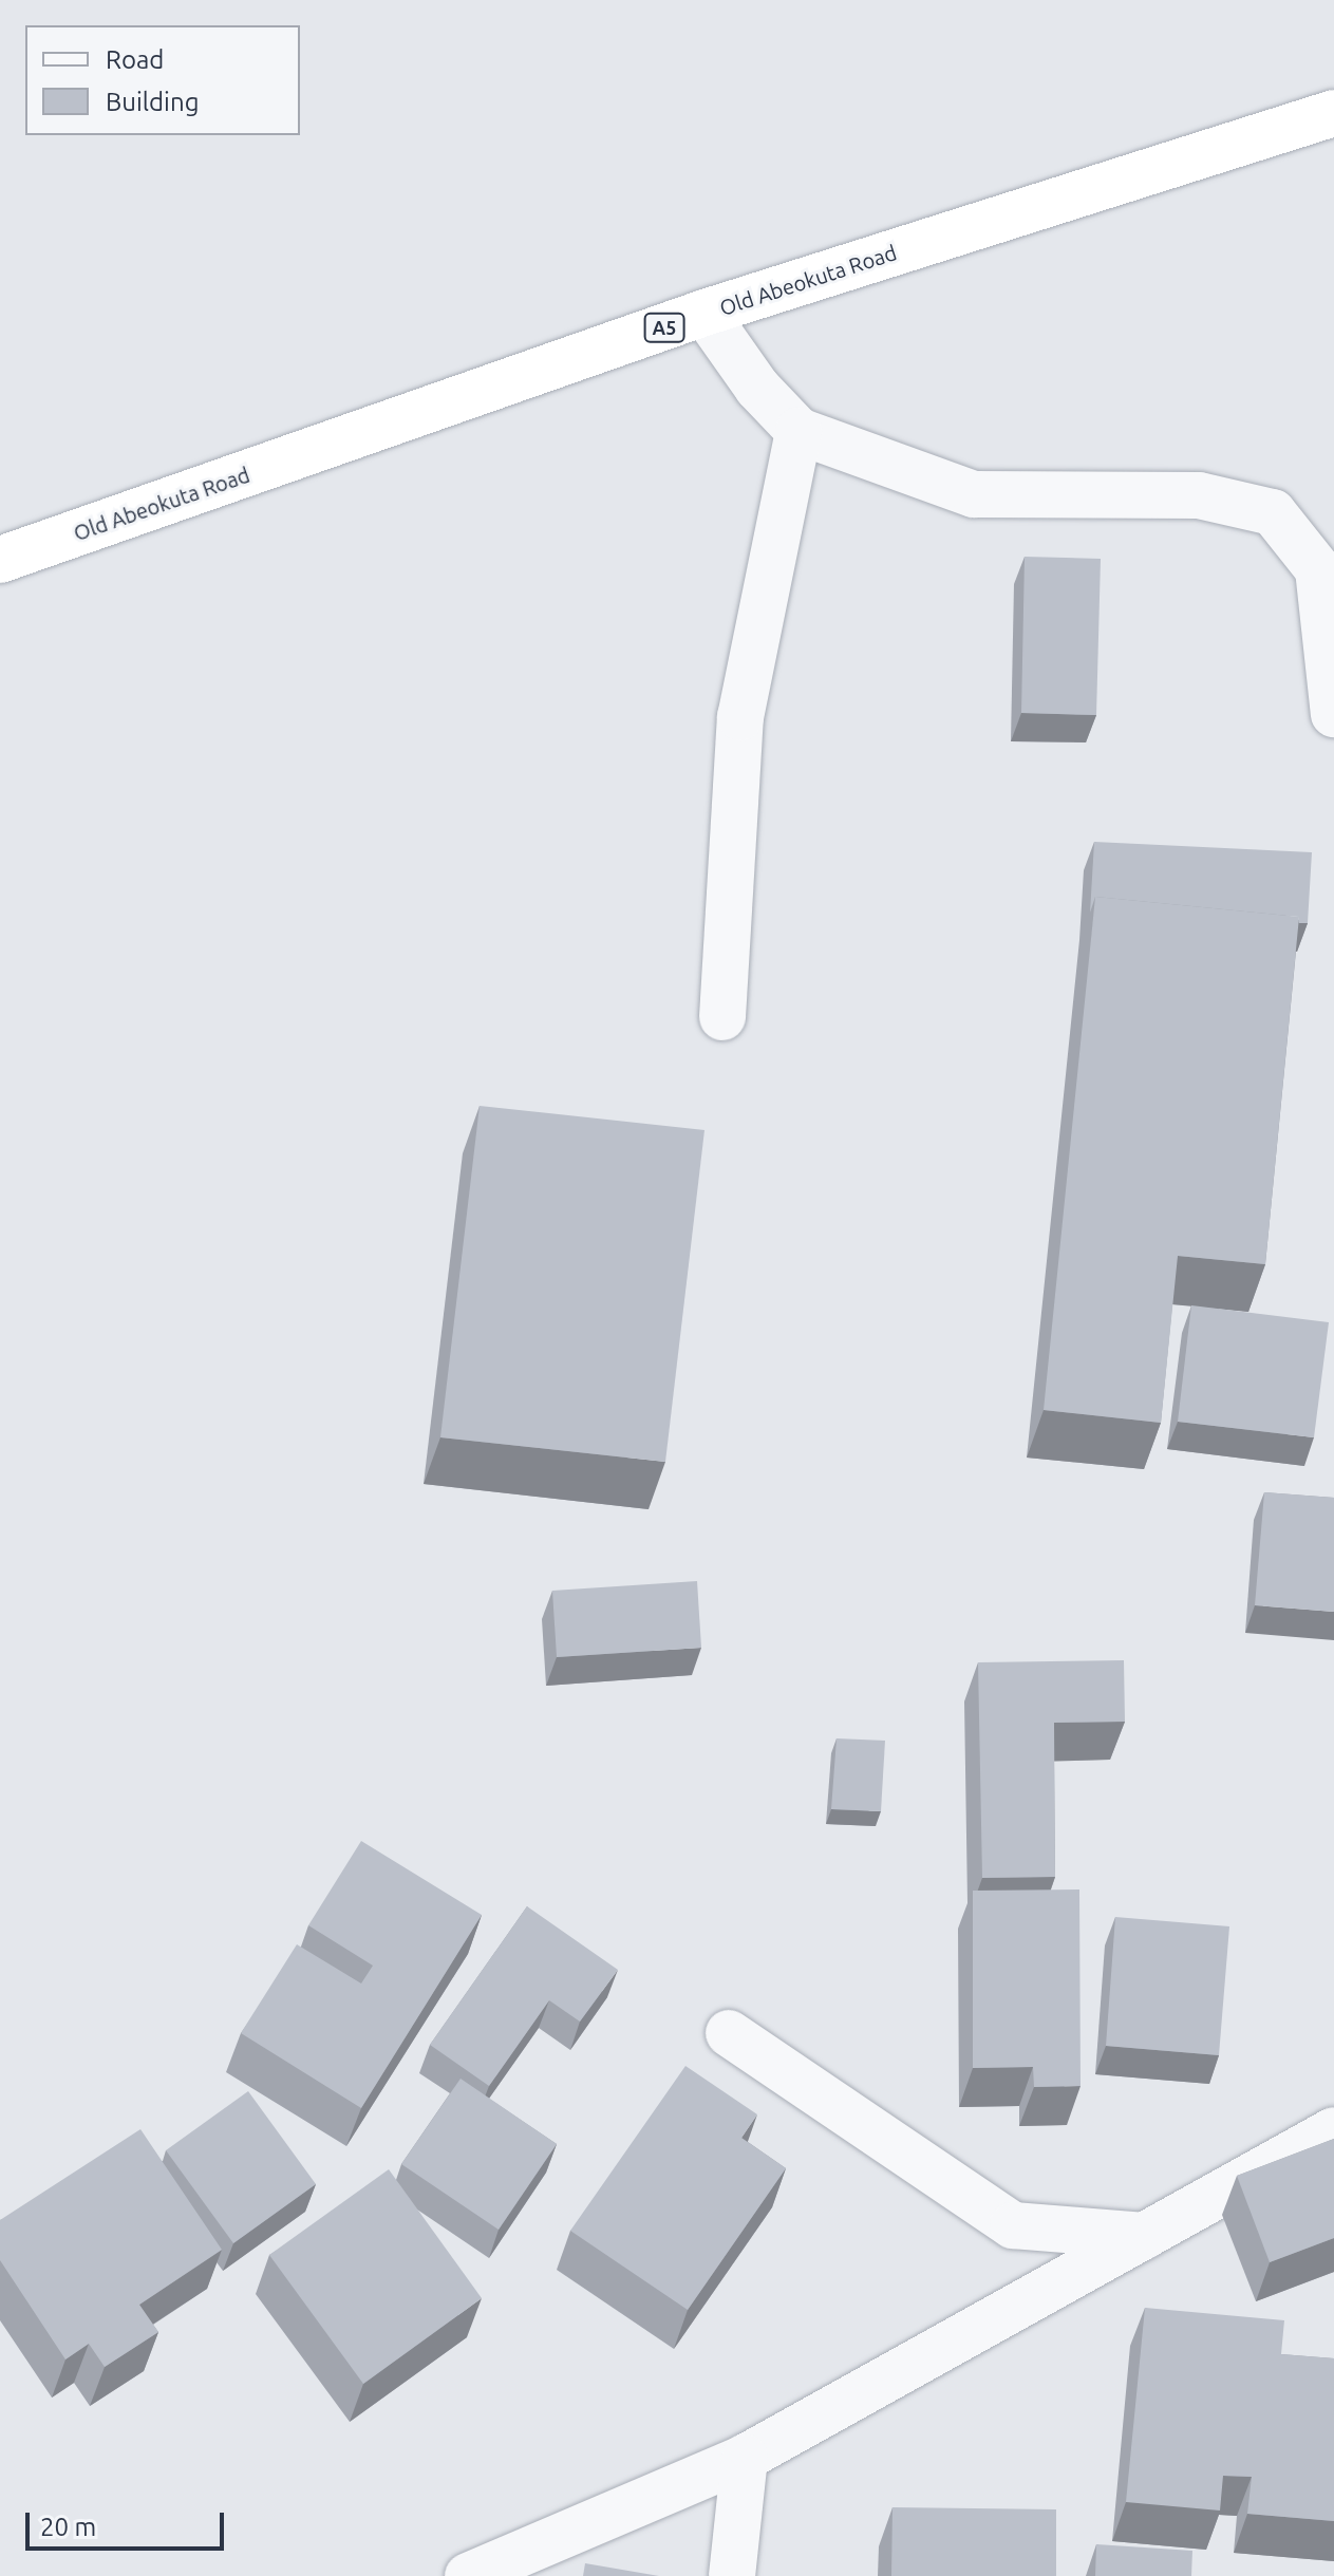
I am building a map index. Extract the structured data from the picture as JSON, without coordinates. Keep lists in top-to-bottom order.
{
  "streets": {
    "highway": ["Old Abeokuta Road", "A5"]
  },
  "legend": ["Road", "Building"],
  "scale_bar": "20 m"
}
